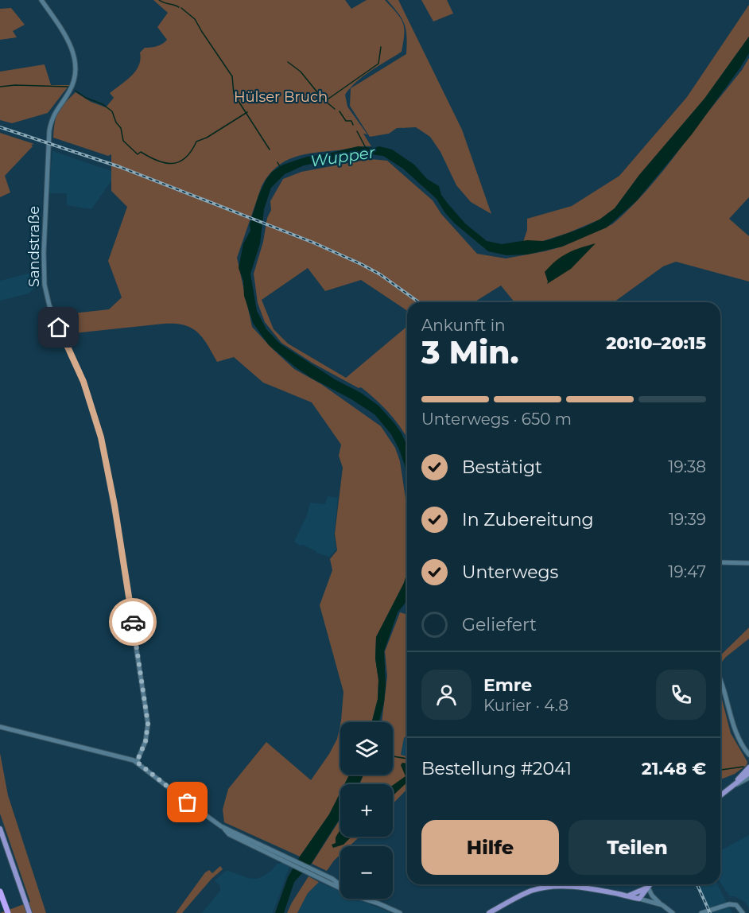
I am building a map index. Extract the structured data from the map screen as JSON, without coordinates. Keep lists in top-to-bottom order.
{
  "streets": {
    "street": ["Sandstraße"]
  },
  "water": ["Wupper"],
  "parks": ["Hülser Bruch"],
  "page": {
    "heading": ["3 Min.", "Ankunft in", "20:10–20:15"],
    "panel": [
      "Emre",
      "Kurier · 4.8",
      "Bestellung #2041",
      "21.48 €"
    ],
    "bar": "Unterwegs · 650 m",
    "list": [
      ["Bestätigt", "19:38"],
      ["In Zubereitung", "19:39"],
      ["Unterwegs", "19:47"],
      "Geliefert"
    ],
    "map_buttons": ["+", "−"],
    "buttons": ["Hilfe", "Teilen"]
  }
}
